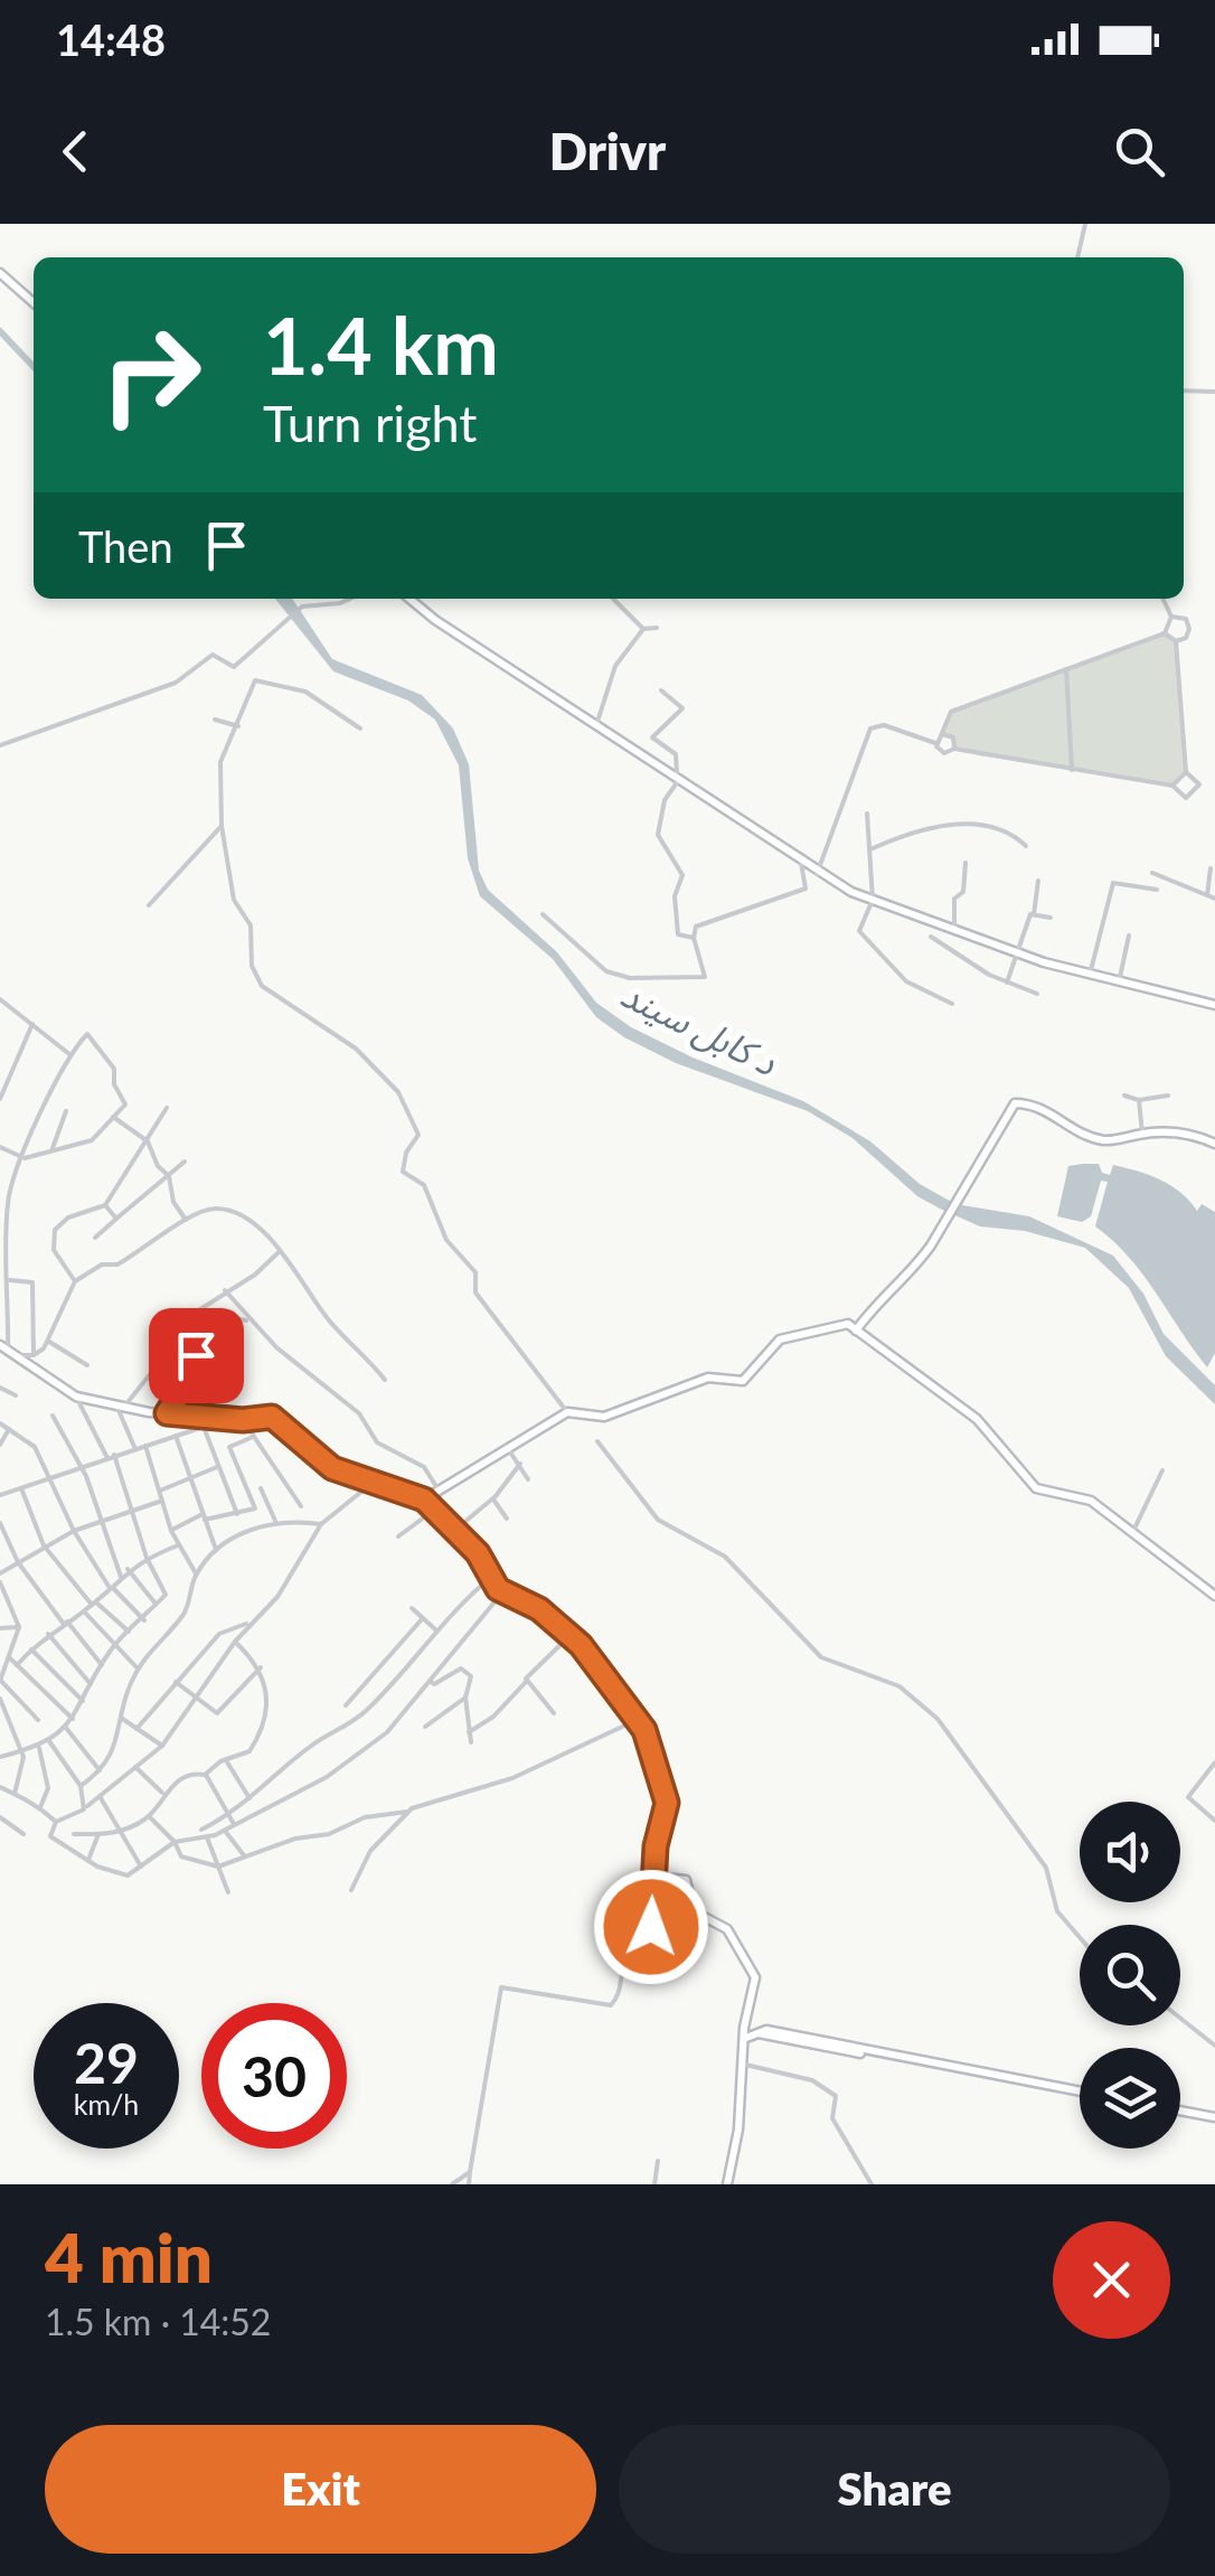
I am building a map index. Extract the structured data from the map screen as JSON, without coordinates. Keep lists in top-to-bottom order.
{
  "water": ["د کابل سيند"],
  "page": {
    "status": "14:48",
    "header": "Drivr",
    "turn": ["1.4 km", "Turn right"],
    "then": "Then",
    "speed": "29 km/h",
    "limit": "30",
    "heading": ["4 min", "1.5 km · 14:52"],
    "buttons": ["Exit", "Share"]
  }
}
